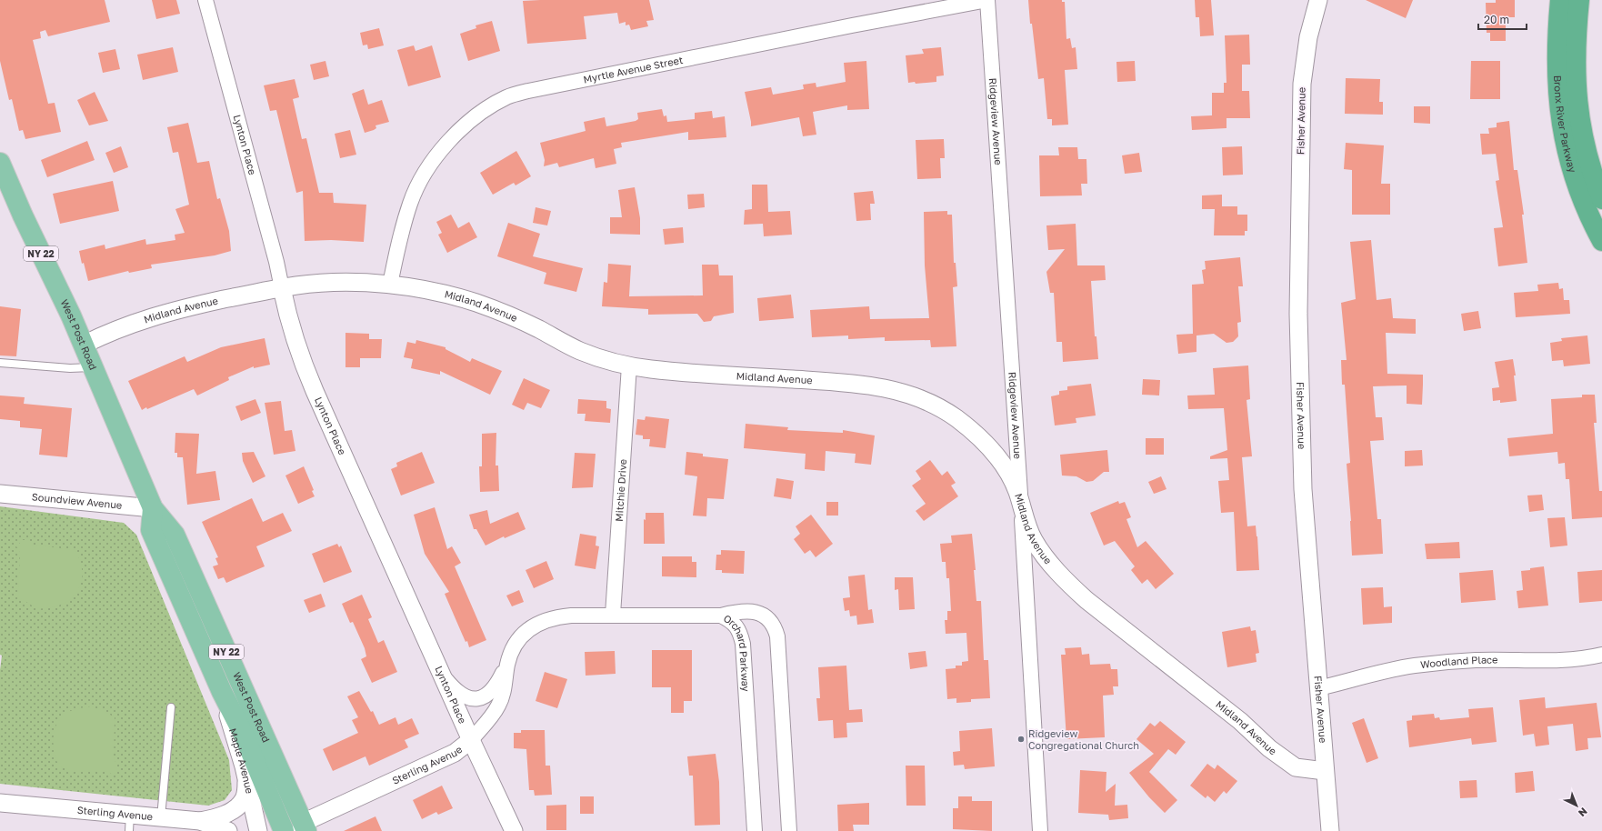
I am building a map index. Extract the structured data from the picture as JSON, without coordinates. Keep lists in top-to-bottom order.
{
  "streets": {
    "highway": ["Bronx River Parkway"],
    "main road": ["NY 22", "West Post Road"],
    "street": [
      "Myrtle Avenue Street",
      "Fisher Avenue",
      "Ridgeview Avenue",
      "Lynton Place",
      "Midland Avenue",
      "Mitchie Drive",
      "Soundview Avenue",
      "Orchard Parkway",
      "Woodland Place",
      "Maple Avenue",
      "Sterling Avenue"
    ]
  },
  "crossings": [
    ["Myrtle Avenue Street", "Ridgeview Avenue"],
    ["Myrtle Avenue Street", "Midland Avenue"],
    ["Fisher Avenue", "Midland Avenue"],
    ["Fisher Avenue", "Woodland Place"],
    ["Ridgeview Avenue", "Midland Avenue"],
    ["Lynton Place", "Midland Avenue"],
    ["Lynton Place", "Sterling Avenue"],
    ["Midland Avenue", "West Post Road"],
    ["Midland Avenue", "Mitchie Drive"],
    ["West Post Road", "Soundview Avenue"],
    ["West Post Road", "Maple Avenue"],
    ["West Post Road", "Sterling Avenue"],
    ["Mitchie Drive", "Sterling Avenue"],
    ["Orchard Parkway", "Sterling Avenue"]
  ],
  "places": ["Ridgeview Congregational Church"],
  "scale_bar": "20 m",
  "north": "bottom right"
}
